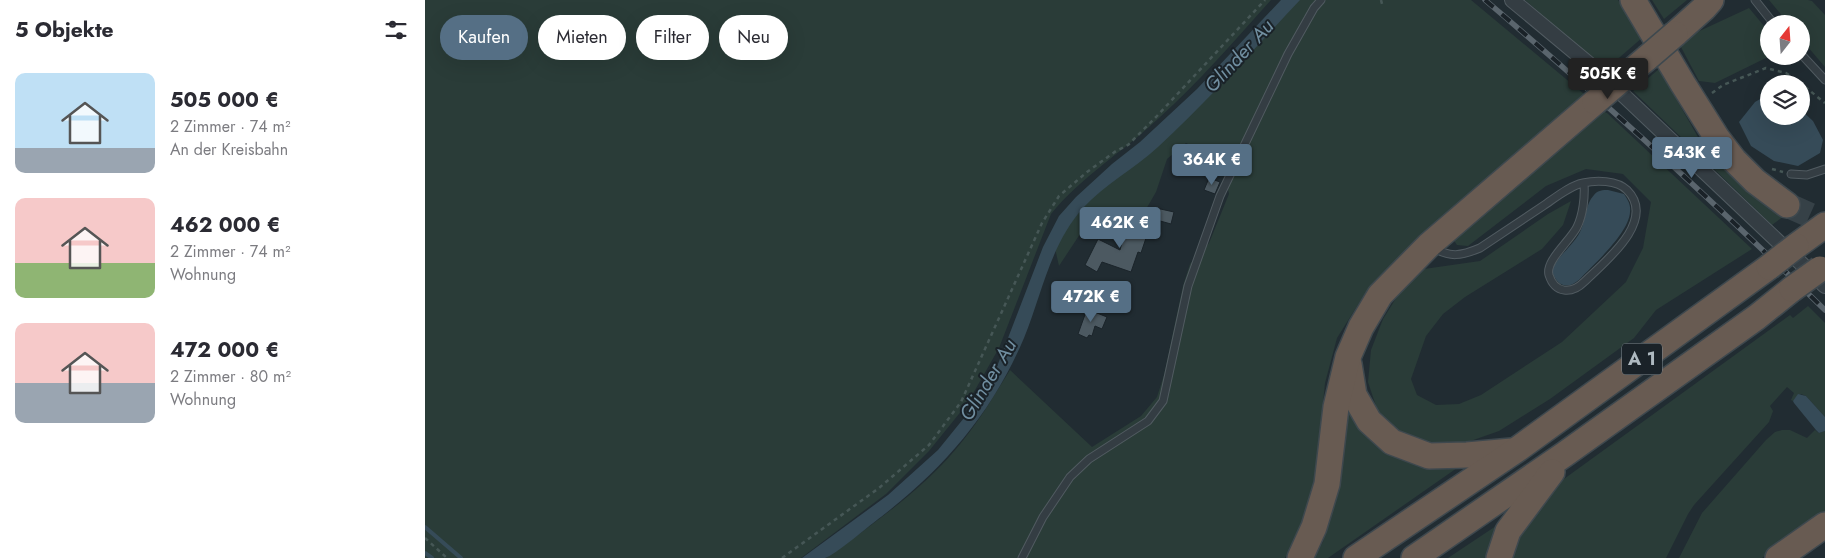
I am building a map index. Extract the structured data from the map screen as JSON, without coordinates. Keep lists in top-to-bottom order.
{
  "streets": {
    "highway": ["A 1"]
  },
  "water": ["Glinder Au"],
  "north": "top",
  "page": {
    "heading": "5 Objekte",
    "chip": [
      "Kaufen",
      "Mieten",
      "Filter",
      "Neu"
    ],
    "price": [
      "505K €",
      "543K €",
      "364K €",
      "462K €",
      "472K €"
    ],
    "list": [
      {
        "name": "505 000 €",
        "note": "2 Zimmer · 74 m² · An der Kreisbahn"
      },
      {
        "name": "462 000 €",
        "note": "2 Zimmer · 74 m² · Wohnung"
      },
      {
        "name": "472 000 €",
        "note": "2 Zimmer · 80 m² · Wohnung"
      }
    ]
  }
}
